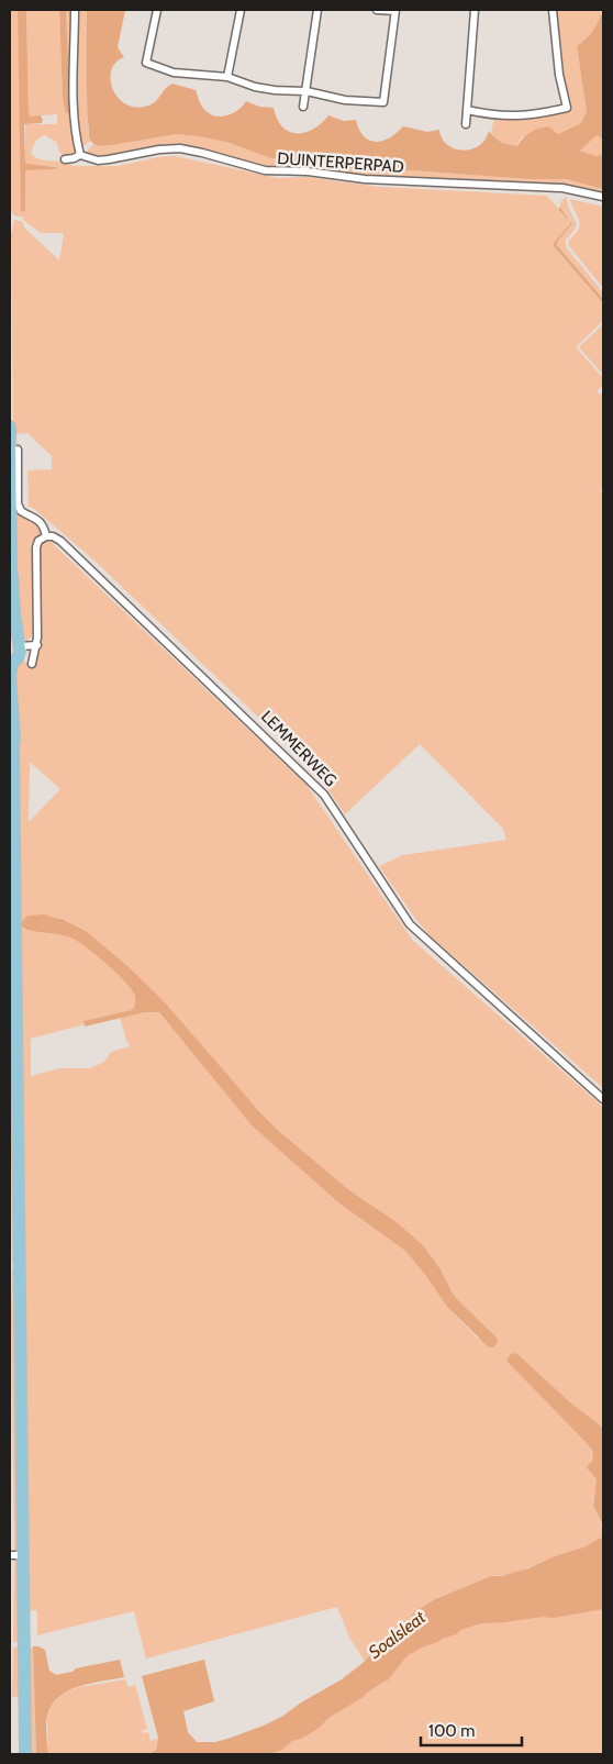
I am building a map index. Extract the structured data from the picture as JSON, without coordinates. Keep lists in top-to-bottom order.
{
  "streets": {
    "street": ["DUINTERPERPAD", "LEMMERWEG"]
  },
  "water": ["Soalsleat"],
  "scale_bar": "100 m"
}
